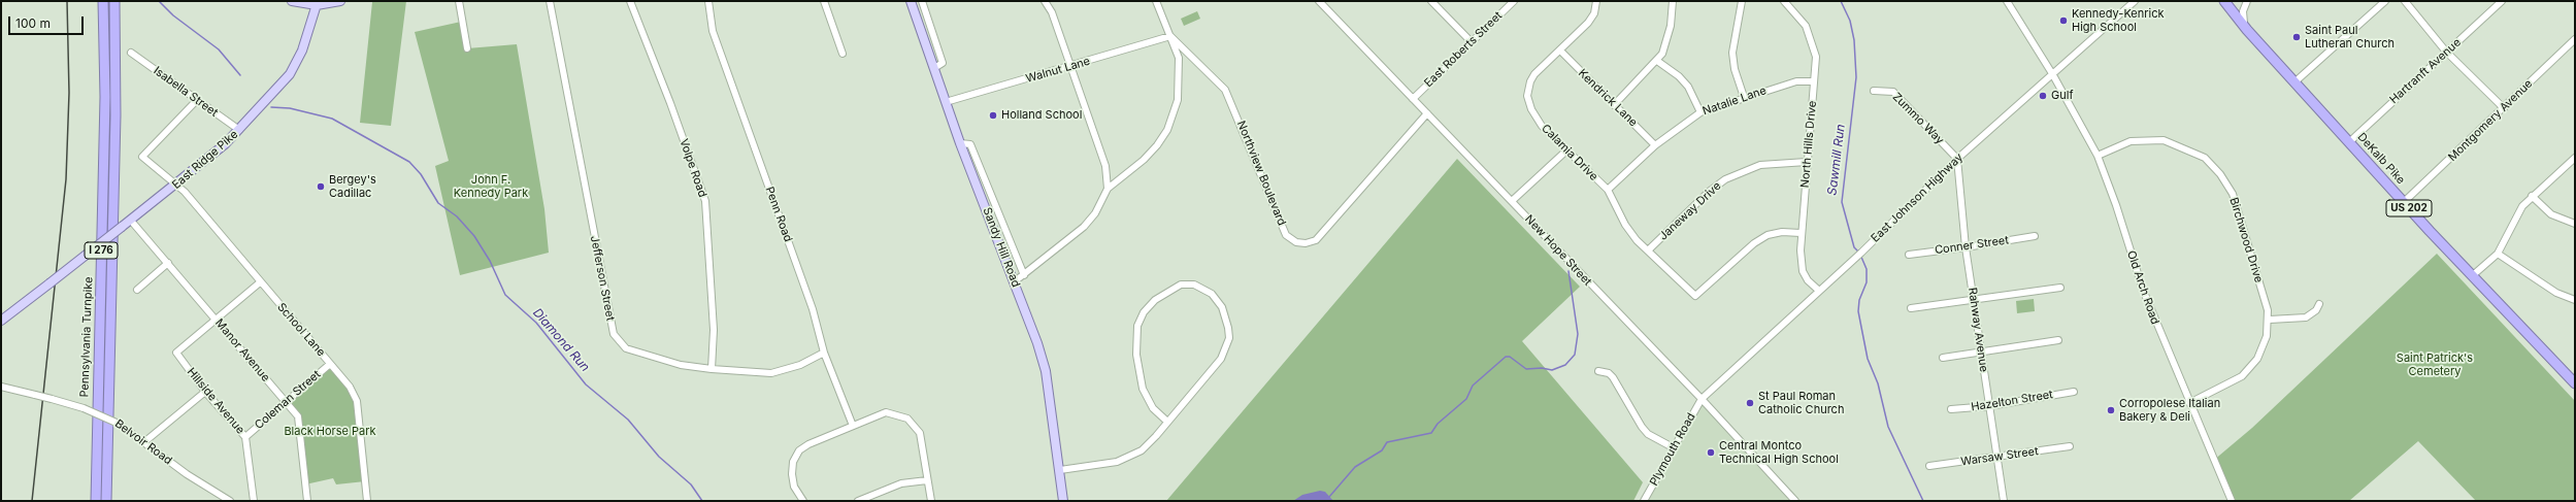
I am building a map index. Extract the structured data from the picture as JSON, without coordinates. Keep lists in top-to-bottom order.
{
  "streets": {
    "highway": [
      "DeKalb Pike",
      "US 202",
      "I 276",
      "Pennsylvania Turnpike"
    ],
    "main road": ["East Ridge Pike", "Sandy Hill Road"],
    "street": [
      "East Roberts Street",
      "Walnut Lane",
      "Hartranft Avenue",
      "Isabella Street",
      "Kendrick Lane",
      "Natalie Lane",
      "Zummo Way",
      "Montgomery Avenue",
      "North Hills Drive",
      "Calamia Drive",
      "Volpe Road",
      "Northview Boulevard",
      "East Johnson Highway",
      "Janeway Drive",
      "Penn Road",
      "Birchwood Drive",
      "Conner Street",
      "New Hope Street",
      "Jefferson Street",
      "Old Arch Road",
      "School Lane",
      "Rahway Avenue",
      "Manor Avenue",
      "Coleman Street",
      "Hillside Avenue",
      "Hazelton Street",
      "Belvoir Road",
      "Plymouth Road",
      "Warsaw Street"
    ]
  },
  "crossings": [
    ["East Roberts Street", "New Hope Street"],
    ["Walnut Lane", "Northview Boulevard"],
    ["Walnut Lane", "Sandy Hill Road"],
    ["Hartranft Avenue", "DeKalb Pike"],
    ["Isabella Street", "East Ridge Pike"],
    ["Isabella Street", "School Lane"],
    ["Kendrick Lane", "Natalie Lane"],
    ["Kendrick Lane", "Calamia Drive"],
    ["Natalie Lane", "North Hills Drive"],
    ["Natalie Lane", "Calamia Drive"],
    ["Zummo Way", "East Johnson Highway"],
    ["Zummo Way", "Rahway Avenue"],
    ["Montgomery Avenue", "DeKalb Pike"],
    ["North Hills Drive", "Calamia Drive"],
    ["North Hills Drive", "East Johnson Highway"],
    ["North Hills Drive", "Janeway Drive"],
    ["Calamia Drive", "Janeway Drive"],
    ["East Ridge Pike", "School Lane"],
    ["East Ridge Pike", "Manor Avenue"],
    ["Volpe Road", "Jefferson Street"],
    ["Northview Boulevard", "New Hope Street"],
    ["East Johnson Highway", "New Hope Street"],
    ["East Johnson Highway", "Old Arch Road"],
    ["East Johnson Highway", "Rahway Avenue"],
    ["East Johnson Highway", "Plymouth Road"],
    ["Penn Road", "Jefferson Street"],
    ["Birchwood Drive", "Old Arch Road"],
    ["Conner Street", "Rahway Avenue"],
    ["New Hope Street", "Plymouth Road"],
    ["School Lane", "Coleman Street"],
    ["Rahway Avenue", "Hazelton Street"],
    ["Rahway Avenue", "Warsaw Street"],
    ["Manor Avenue", "Coleman Street"],
    ["Manor Avenue", "Hillside Avenue"],
    ["Coleman Street", "Hillside Avenue"]
  ],
  "water": ["Sawmill Run", "Diamond Run"],
  "parks": ["John F. Kennedy Park", "Saint Patrick's Cemetery", "Black Horse Park"],
  "places": [
    "Kennedy-Kenrick High School",
    "Saint Paul Lutheran Church",
    "Gulf",
    "Holland School",
    "Bergey's Cadillac",
    "St Paul Roman Catholic Church",
    "Corropolese Italian Bakery & Deli",
    "Central Montco Technical High School"
  ],
  "scale_bar": "100 m"
}
